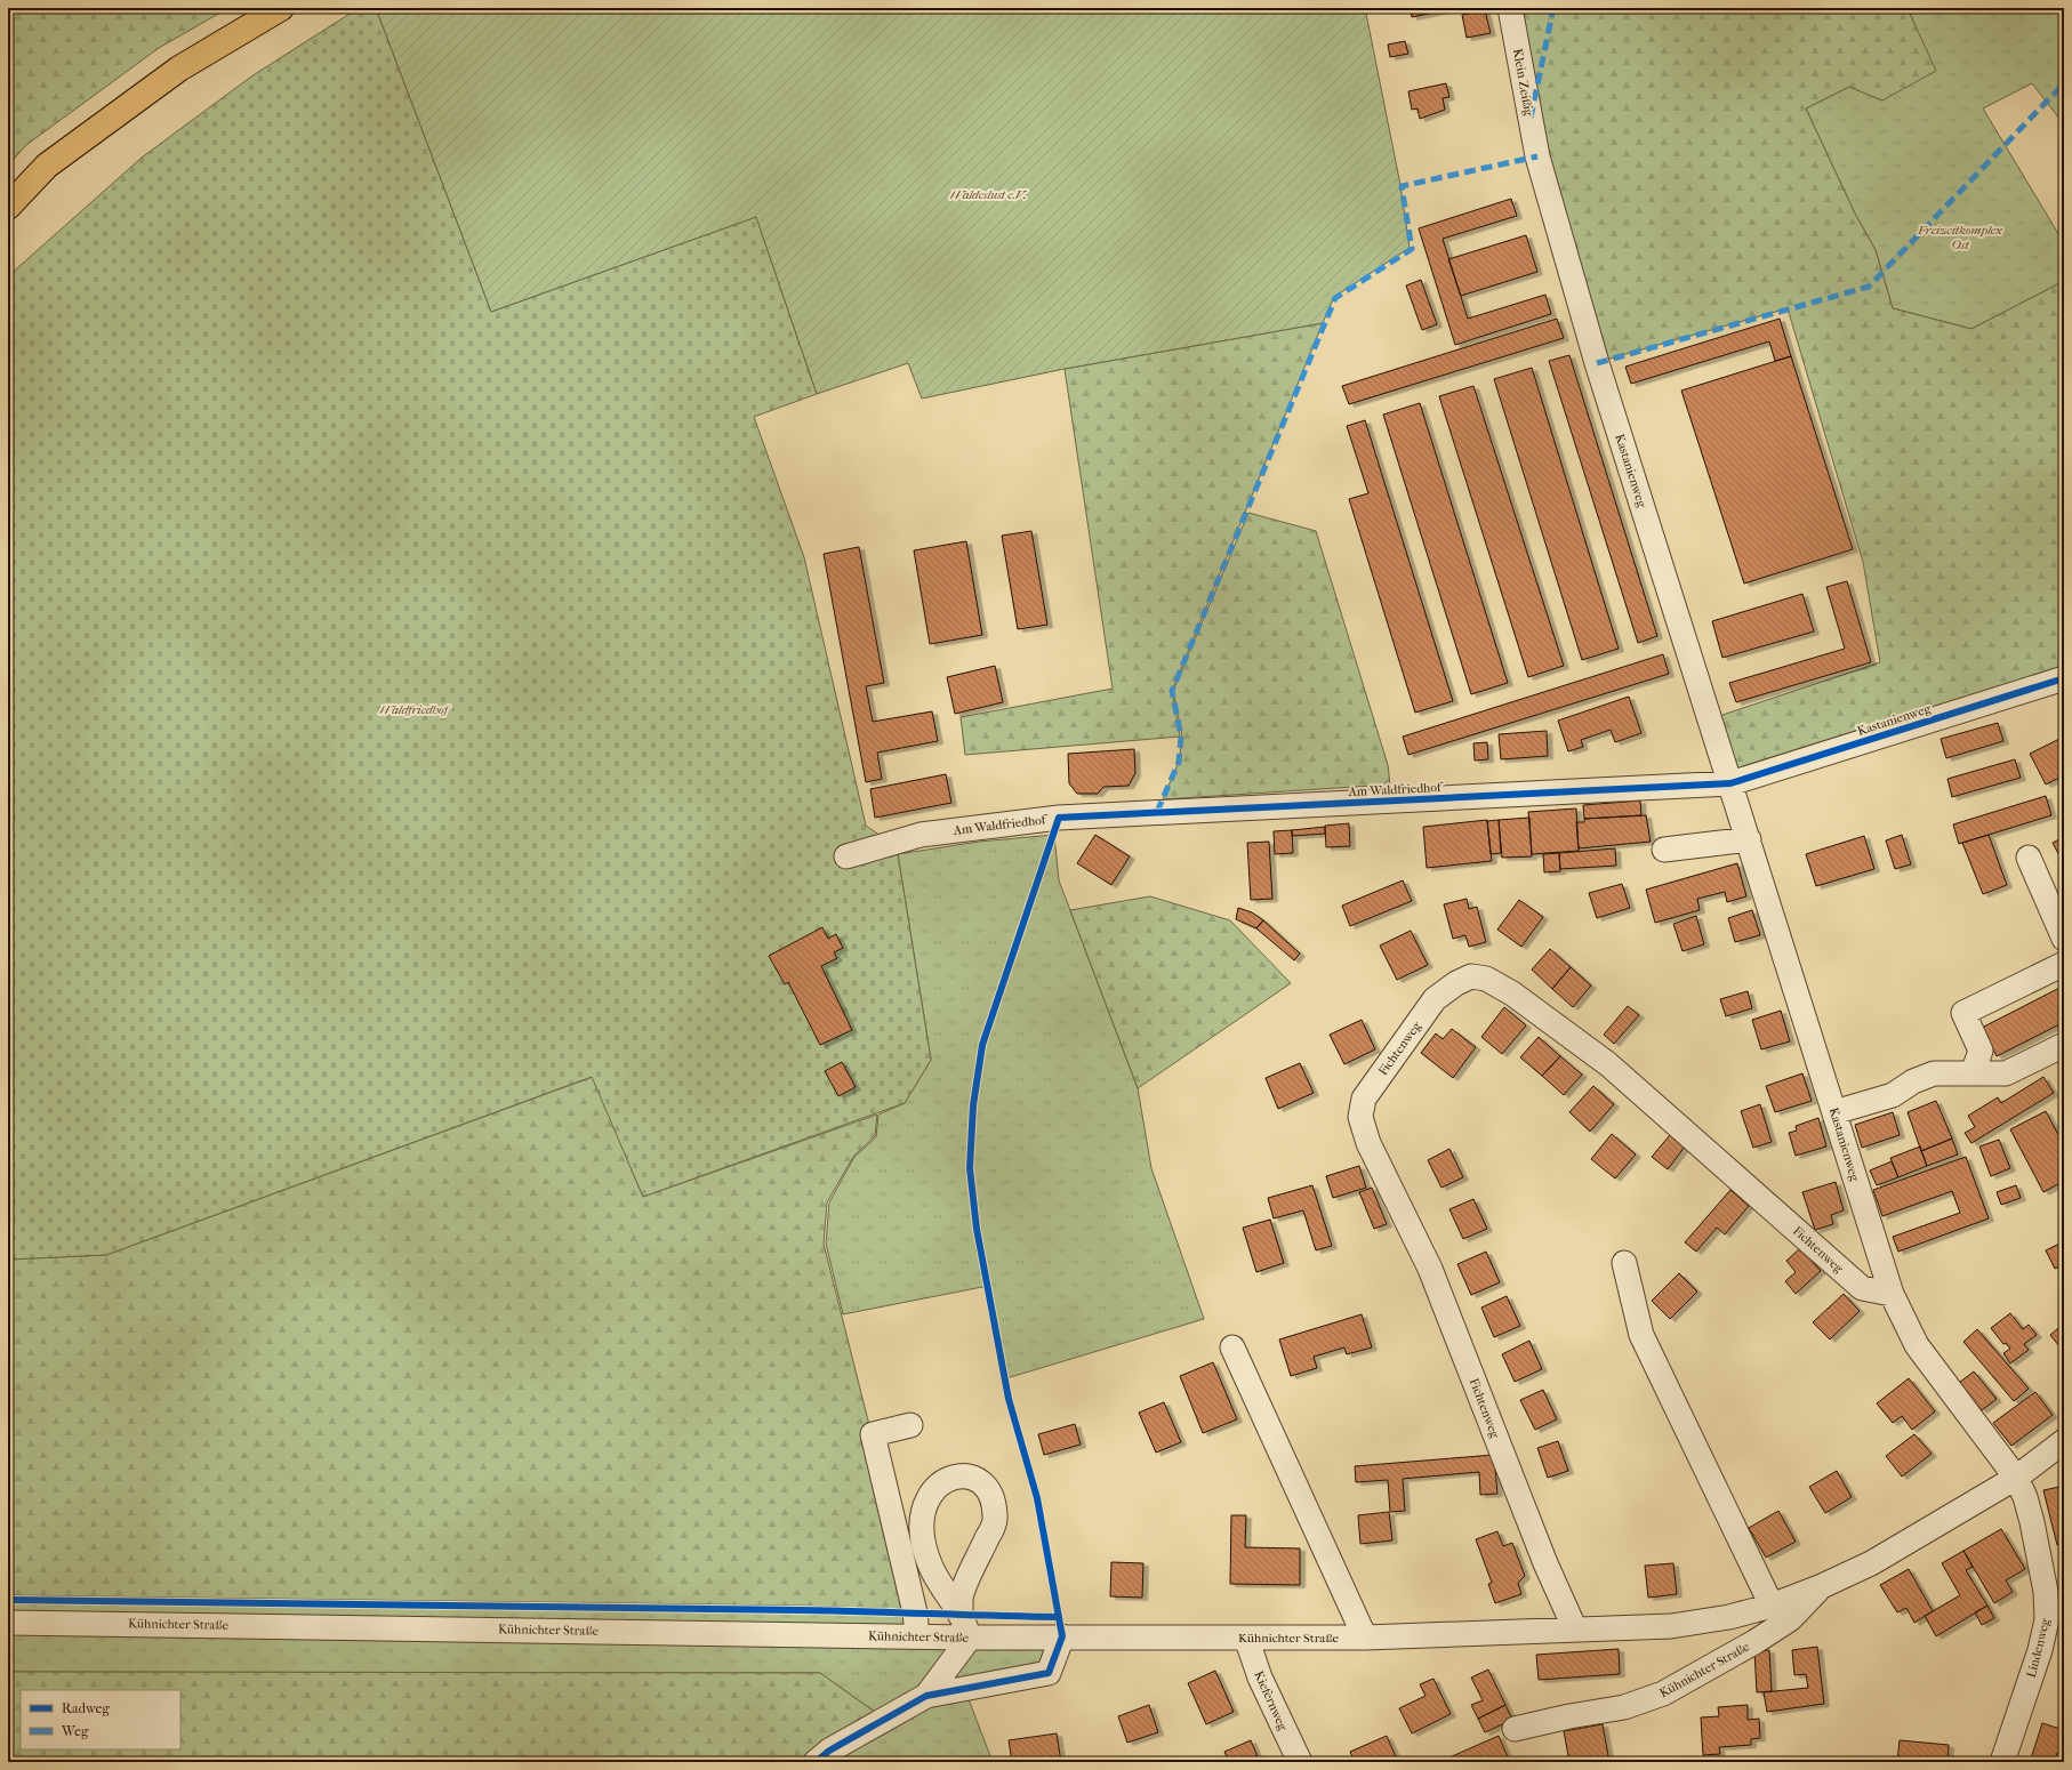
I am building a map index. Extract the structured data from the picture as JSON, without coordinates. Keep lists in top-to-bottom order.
{
  "streets": {
    "street": [
      "Klein Zeißig",
      "Kastanienweg",
      "Am Waldfriedhof",
      "Fichtenweg",
      "Kühnichter Straße",
      "Lindenweg",
      "Kiefernweg"
    ]
  },
  "crossings": [
    ["Klein Zeißig", "Kastanienweg"],
    ["Kastanienweg", "Am Waldfriedhof"],
    ["Kastanienweg", "Fichtenweg"],
    ["Kastanienweg", "Kühnichter Straße"],
    ["Kastanienweg", "Lindenweg"],
    ["Fichtenweg", "Kühnichter Straße"],
    ["Kühnichter Straße", "Lindenweg"],
    ["Kühnichter Straße", "Kiefernweg"]
  ],
  "parks": ["Waldeslust e.V.", "Freizeitkomplex Ost", "Waldfriedhof"],
  "legend": ["Radweg", "Weg"]
}
